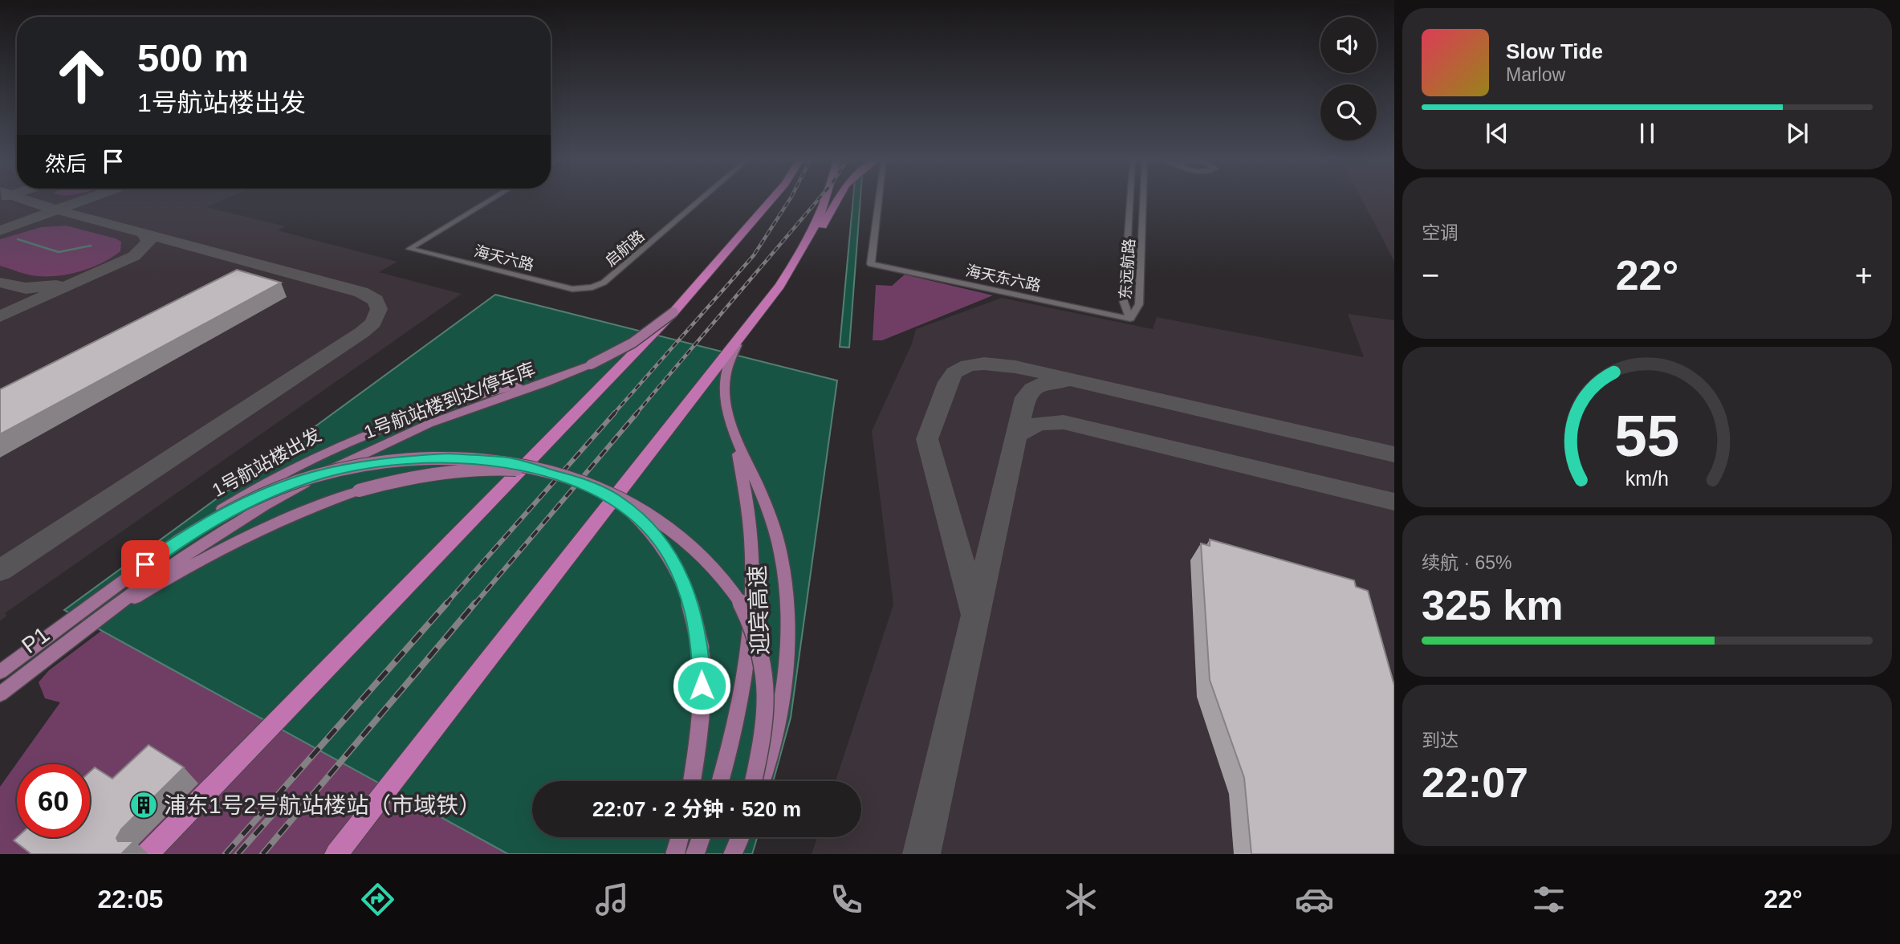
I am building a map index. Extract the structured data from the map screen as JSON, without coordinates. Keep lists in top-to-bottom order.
{
  "streets": {
    "main road": [
      "1号航站楼到达/停车库",
      "1号航站楼出发",
      "迎宾高速",
      "P1"
    ],
    "street": [
      "启航路",
      "海天六路",
      "东远航路",
      "海天东六路"
    ]
  },
  "crossings": [
    ["启航路", "海天六路"],
    ["东远航路", "海天东六路"],
    ["1号航站楼到达/停车库", "1号航站楼出发"],
    ["1号航站楼到达/停车库", "P1"]
  ],
  "places": {
    "building": ["浦东1号2号航站楼站（市域铁）"]
  },
  "page": {
    "turn": ["500 m", "1号航站楼出发"],
    "song": ["Slow Tide", "Marlow"],
    "then": "然后",
    "tile": [
      "空调",
      ["续航 · 65%", "325 km"],
      ["到达", "22:07"]
    ],
    "heat": ["−", "22°", "+"],
    "limit": "60",
    "trip": "22:07 · 2 分钟 · 520 m",
    "tabs": ["22:05", "22°"],
    "gauge": ["55", "km/h"]
  }
}
